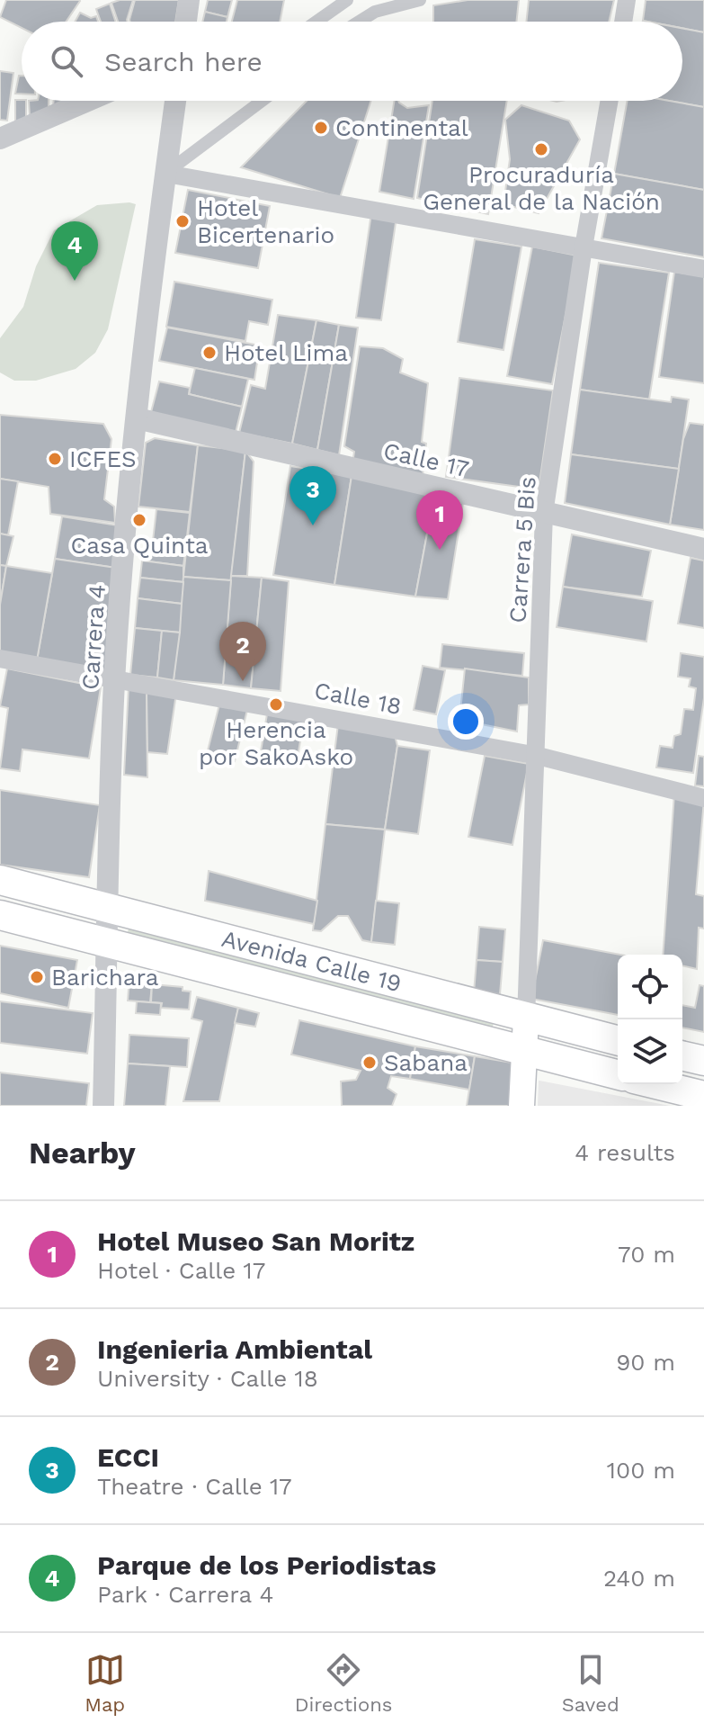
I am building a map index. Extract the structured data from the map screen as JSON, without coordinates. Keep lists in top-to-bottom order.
{
  "streets": {
    "main road": ["Avenida Calle 19"],
    "street": [
      "Calle 17",
      "Carrera 5 Bis",
      "Carrera 4",
      "Calle 18"
    ]
  },
  "crossings": [
    ["Calle 17", "Carrera 5 Bis"],
    ["Calle 17", "Carrera 4"],
    ["Carrera 5 Bis", "Calle 18"],
    ["Carrera 5 Bis", "Avenida Calle 19"],
    ["Carrera 4", "Calle 18"],
    ["Carrera 4", "Avenida Calle 19"]
  ],
  "places": [
    "Continental",
    "Procuraduría General de la Nación",
    "Hotel Bicertenario",
    "Hotel Lima",
    "ICFES",
    "Casa Quinta",
    "Herencia por SakoAsko",
    "Barichara",
    "Sabana"
  ],
  "page": {
    "search": "Search here",
    "pins": [
      "4",
      "3",
      "1",
      "2"
    ],
    "heading": ["Nearby", "4 results"],
    "list": [
      {
        "mark": "1",
        "name": "Hotel Museo San Moritz",
        "note": "Hotel · Calle 17",
        "value": "70 m"
      },
      {
        "mark": "2",
        "name": "Ingenieria Ambiental",
        "note": "University · Calle 18",
        "value": "90 m"
      },
      {
        "mark": "3",
        "name": "ECCI",
        "note": "Theatre · Calle 17",
        "value": "100 m"
      },
      {
        "mark": "4",
        "name": "Parque de los Periodistas",
        "note": "Park · Carrera 4",
        "value": "240 m"
      }
    ],
    "nav": ["Map", "Directions", "Saved"]
  }
}
